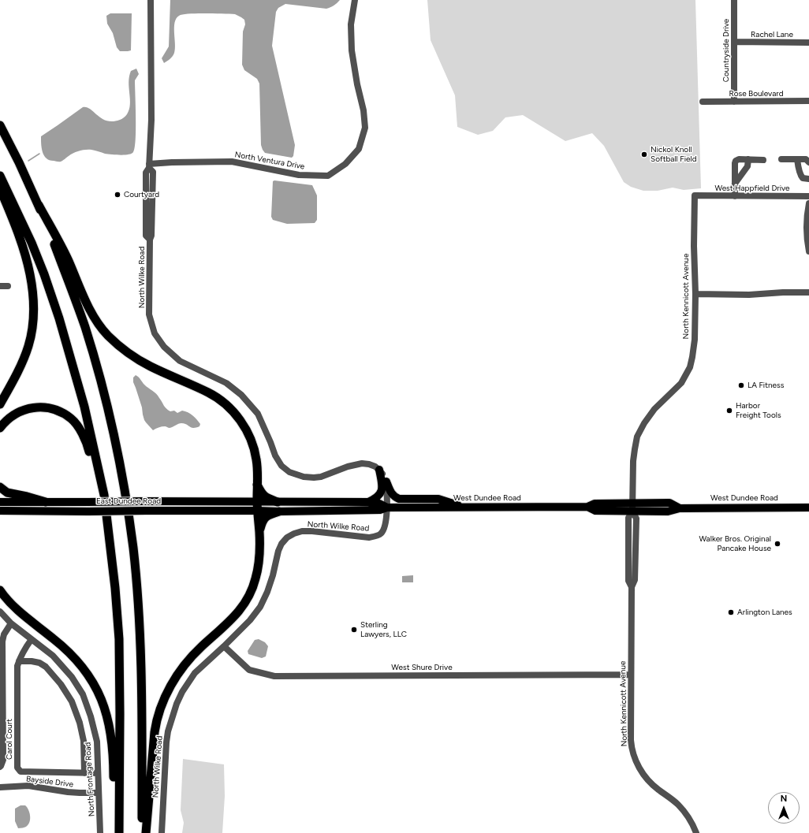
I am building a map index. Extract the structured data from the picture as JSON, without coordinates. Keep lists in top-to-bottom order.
{
  "streets": {
    "main road": ["West Dundee Road", "East Dundee Road"],
    "street": [
      "Rachel Lane",
      "Countryside Drive",
      "Rose Boulevard",
      "North Ventura Drive",
      "West Happfield Drive",
      "North Wilke Road",
      "North Kennicott Avenue",
      "West Shure Drive",
      "Carol Court",
      "North Frontage Road",
      "Bayside Drive"
    ]
  },
  "crossings": [
    ["Rachel Lane", "Countryside Drive"],
    ["Countryside Drive", "Rose Boulevard"],
    ["North Ventura Drive", "North Wilke Road"],
    ["West Happfield Drive", "North Kennicott Avenue"],
    ["North Wilke Road", "West Dundee Road"],
    ["North Wilke Road", "West Shure Drive"],
    ["North Kennicott Avenue", "West Dundee Road"],
    ["North Kennicott Avenue", "West Shure Drive"],
    ["West Dundee Road", "East Dundee Road"],
    ["Carol Court", "North Frontage Road"],
    ["North Frontage Road", "Bayside Drive"]
  ],
  "places": [
    "Nickol Knoll Softball Field",
    "Courtyard",
    "LA Fitness",
    "Harbor Freight Tools",
    "Walker Bros. Original Pancake House",
    "Arlington Lanes",
    "Sterling Lawyers, LLC"
  ],
  "north": "top"
}
